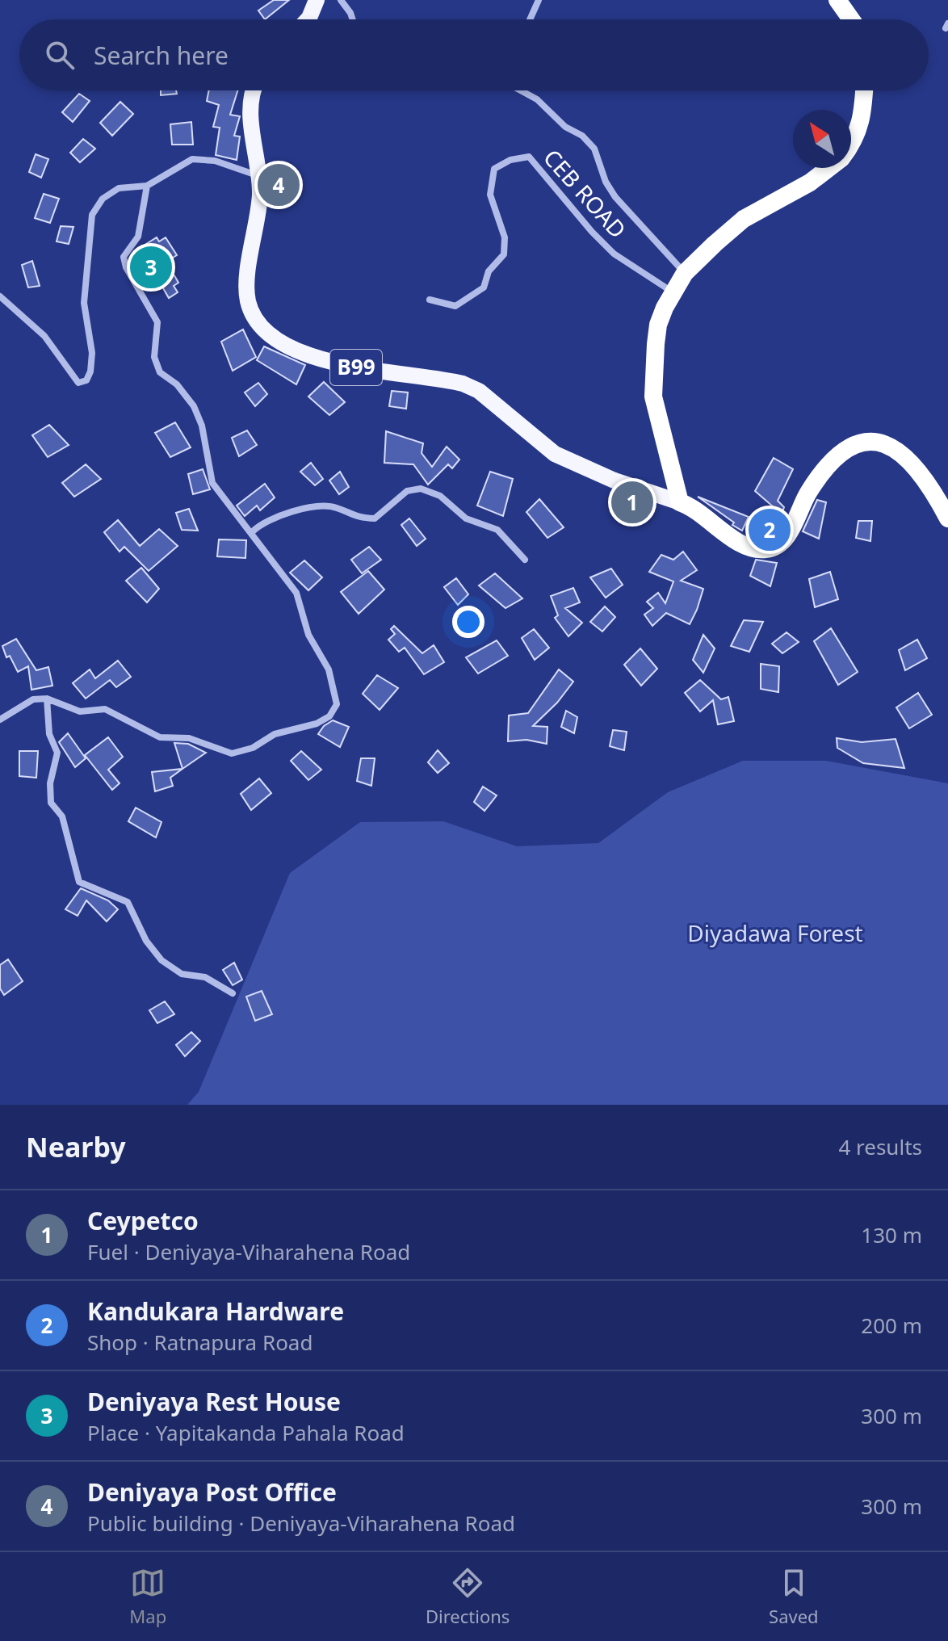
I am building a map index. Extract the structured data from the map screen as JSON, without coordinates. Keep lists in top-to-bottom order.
{
  "streets": {
    "main road": ["B99"],
    "street": ["CEB ROAD"]
  },
  "parks": ["Diyadawa Forest"],
  "north": "top left",
  "page": {
    "search": "Search here",
    "pins": [
      "4",
      "3",
      "1",
      "2"
    ],
    "heading": ["Nearby", "4 results"],
    "list": [
      {
        "mark": "1",
        "name": "Ceypetco",
        "note": "Fuel · Deniyaya-Viharahena Road",
        "value": "130 m"
      },
      {
        "mark": "2",
        "name": "Kandukara Hardware",
        "note": "Shop · Ratnapura Road",
        "value": "200 m"
      },
      {
        "mark": "3",
        "name": "Deniyaya Rest House",
        "note": "Place · Yapitakanda Pahala Road",
        "value": "300 m"
      },
      {
        "mark": "4",
        "name": "Deniyaya Post Office",
        "note": "Public building · Deniyaya-Viharahena Road",
        "value": "300 m"
      }
    ],
    "nav": ["Map", "Directions", "Saved"]
  }
}
